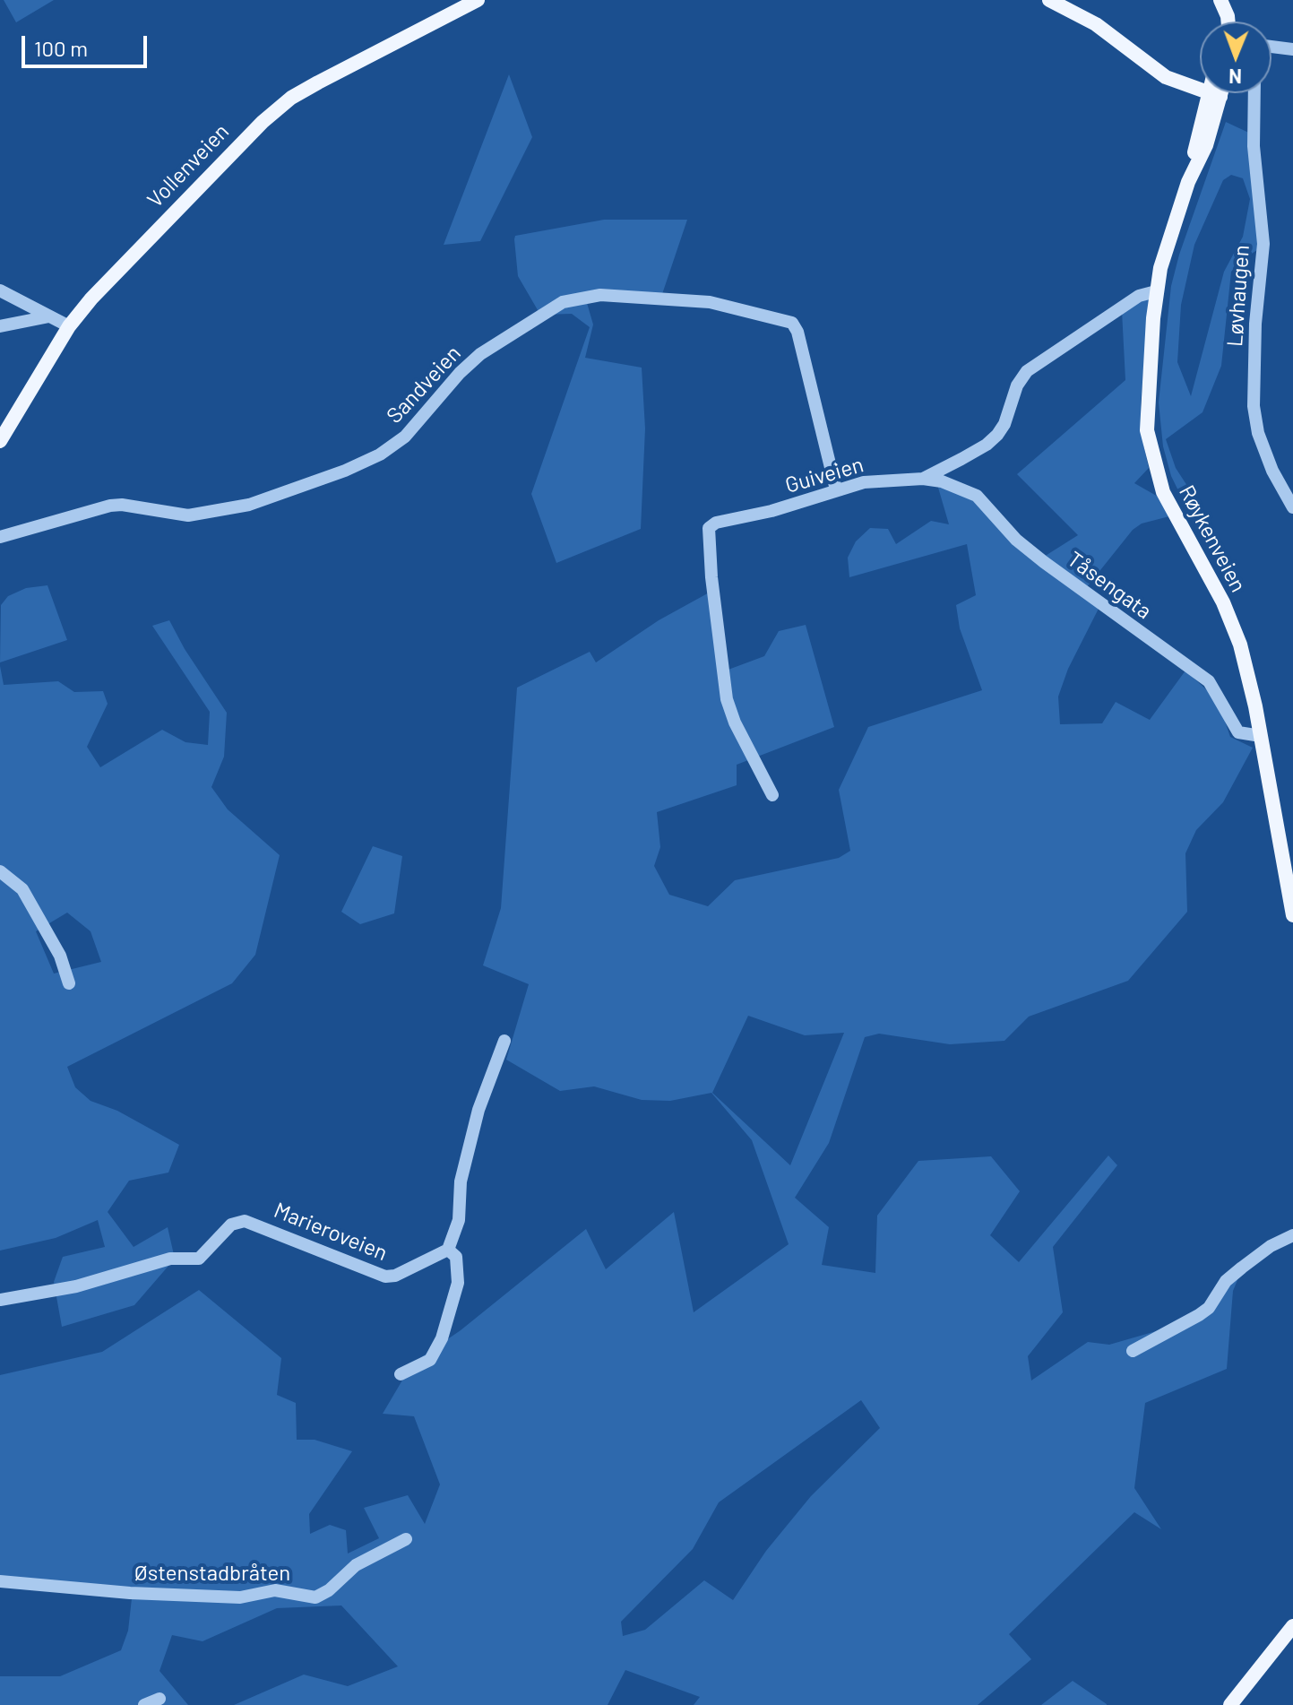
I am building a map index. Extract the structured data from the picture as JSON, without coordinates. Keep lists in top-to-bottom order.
{
  "streets": {
    "main road": ["Vollenveien", "Røykenveien"],
    "street": [
      "Løvhaugen",
      "Sandveien",
      "Guiveien",
      "Tåsengata",
      "Marieroveien",
      "Østenstadbråten"
    ]
  },
  "crossings": [
    ["Sandveien", "Guiveien"],
    ["Guiveien", "Røykenveien"],
    ["Guiveien", "Tåsengata"],
    ["Røykenveien", "Tåsengata"]
  ],
  "scale_bar": "100 m",
  "north": "bottom"
}
